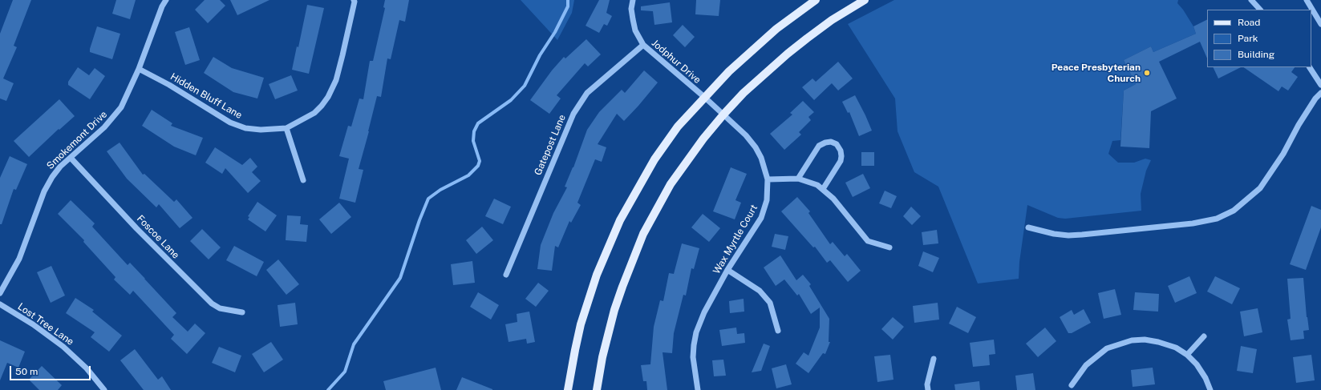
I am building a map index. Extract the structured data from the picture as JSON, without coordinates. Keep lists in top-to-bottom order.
{
  "streets": {
    "street": [
      "Jodphur Drive",
      "Hidden Bluff Lane",
      "Smokemont Drive",
      "Gatepost Lane",
      "Foscoe Lane",
      "Wax Myrtle Court",
      "Lost Tree Lane"
    ]
  },
  "crossings": [
    ["Jodphur Drive", "Gatepost Lane"],
    ["Jodphur Drive", "Wax Myrtle Court"],
    ["Hidden Bluff Lane", "Smokemont Drive"],
    ["Smokemont Drive", "Foscoe Lane"]
  ],
  "places": ["Peace Presbyterian Church"],
  "legend": ["Road", "Park", "Building"],
  "scale_bar": "50 m"
}
